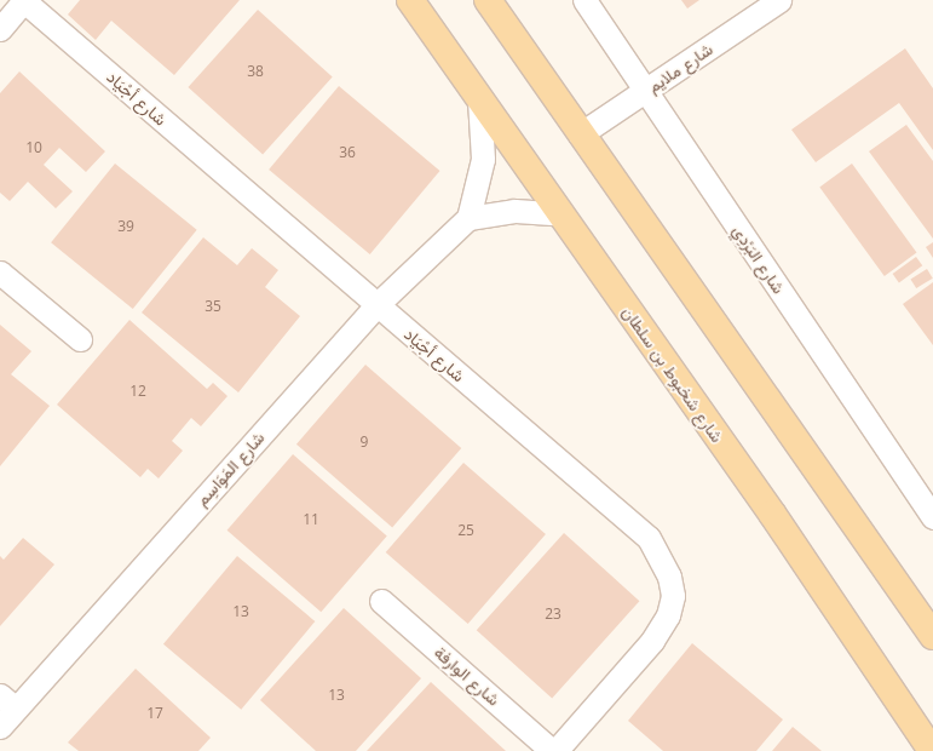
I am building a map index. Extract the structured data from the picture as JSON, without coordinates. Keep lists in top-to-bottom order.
{
  "streets": {
    "main road": ["شارع شخبوط بن سلطان"],
    "street": [
      "شارع ملايم",
      "شارع أجْيَاد",
      "شارع البَرْدِي",
      "شارع المَوَاسِم",
      "شارع الوارفة"
    ]
  },
  "crossings": [
    ["شارع ملايم", "شارع البَرْدِي"],
    ["شارع أجْيَاد", "شارع المَوَاسِم"],
    ["شارع أجْيَاد", "شارع الوارفة"]
  ],
  "house_numbers": [
    "38",
    "10",
    "36",
    "39",
    "35",
    "12",
    "9",
    "11",
    "25",
    "13",
    "23",
    "13",
    "17"
  ]
}
